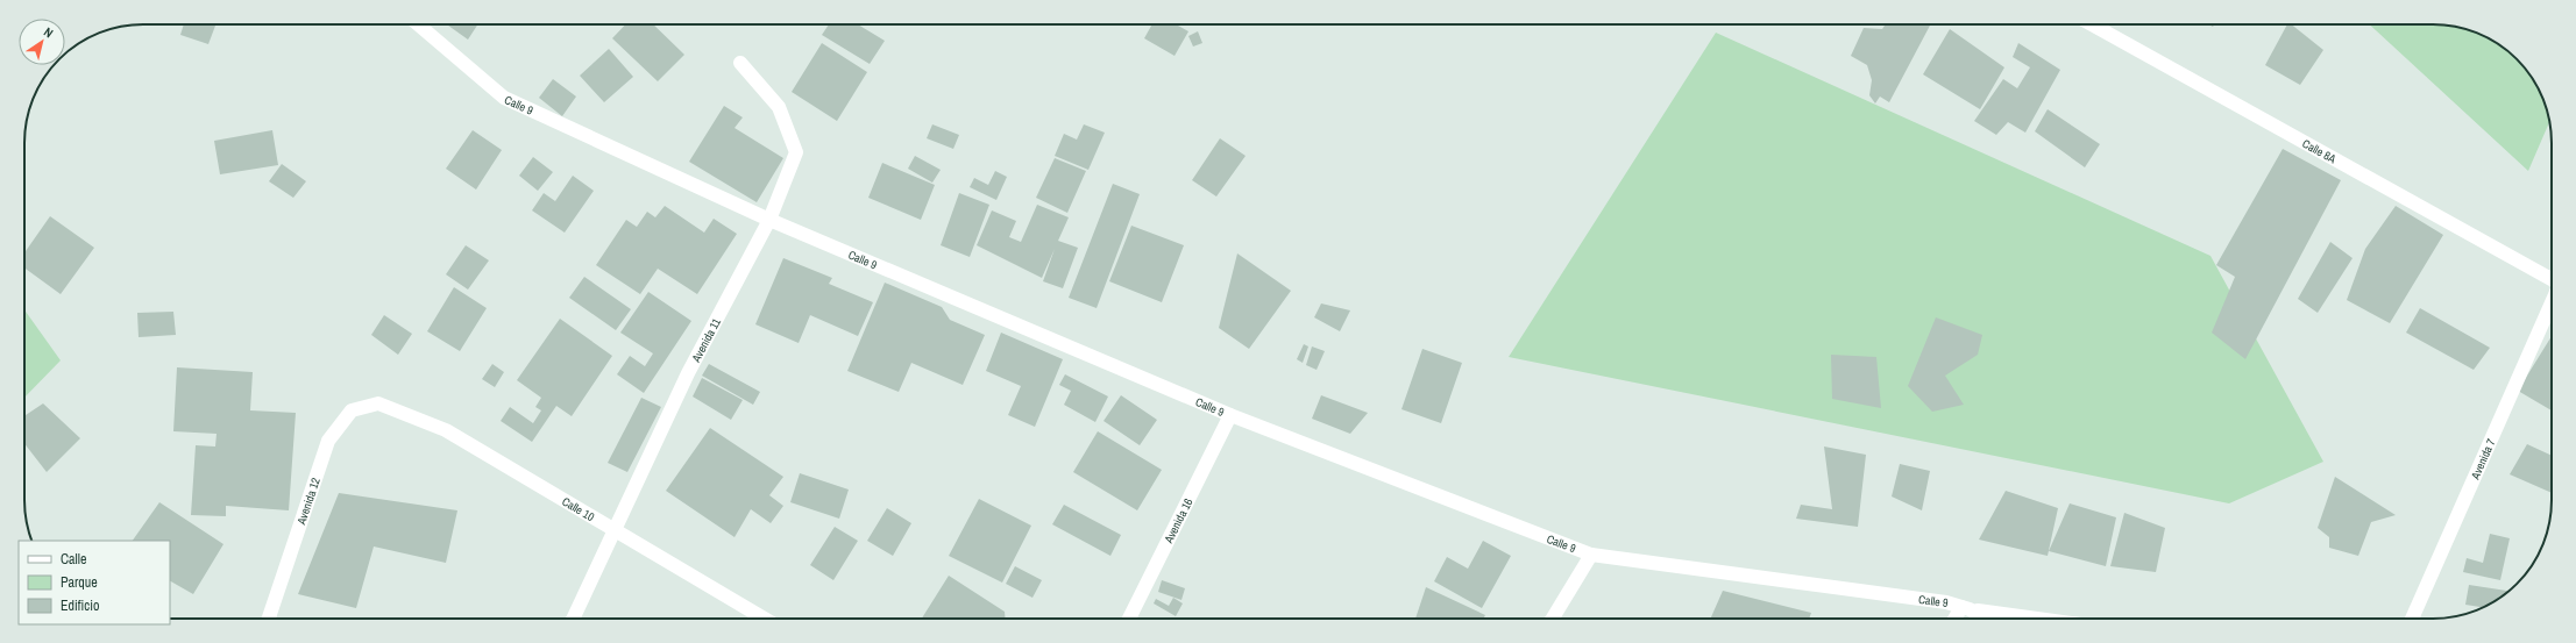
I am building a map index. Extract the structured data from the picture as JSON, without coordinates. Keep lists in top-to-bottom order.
{
  "streets": {
    "street": [
      "Calle 9",
      "Calle 8A",
      "Avenida 11",
      "Avenida 7",
      "Avenida 12",
      "Calle 10",
      "Avenida 16"
    ]
  },
  "crossings": [
    ["Calle 9", "Avenida 11"],
    ["Calle 9", "Avenida 16"],
    ["Avenida 11", "Calle 10"],
    ["Avenida 12", "Calle 10"]
  ],
  "legend": ["Calle", "Parque", "Edificio"],
  "north": "top right"
}
